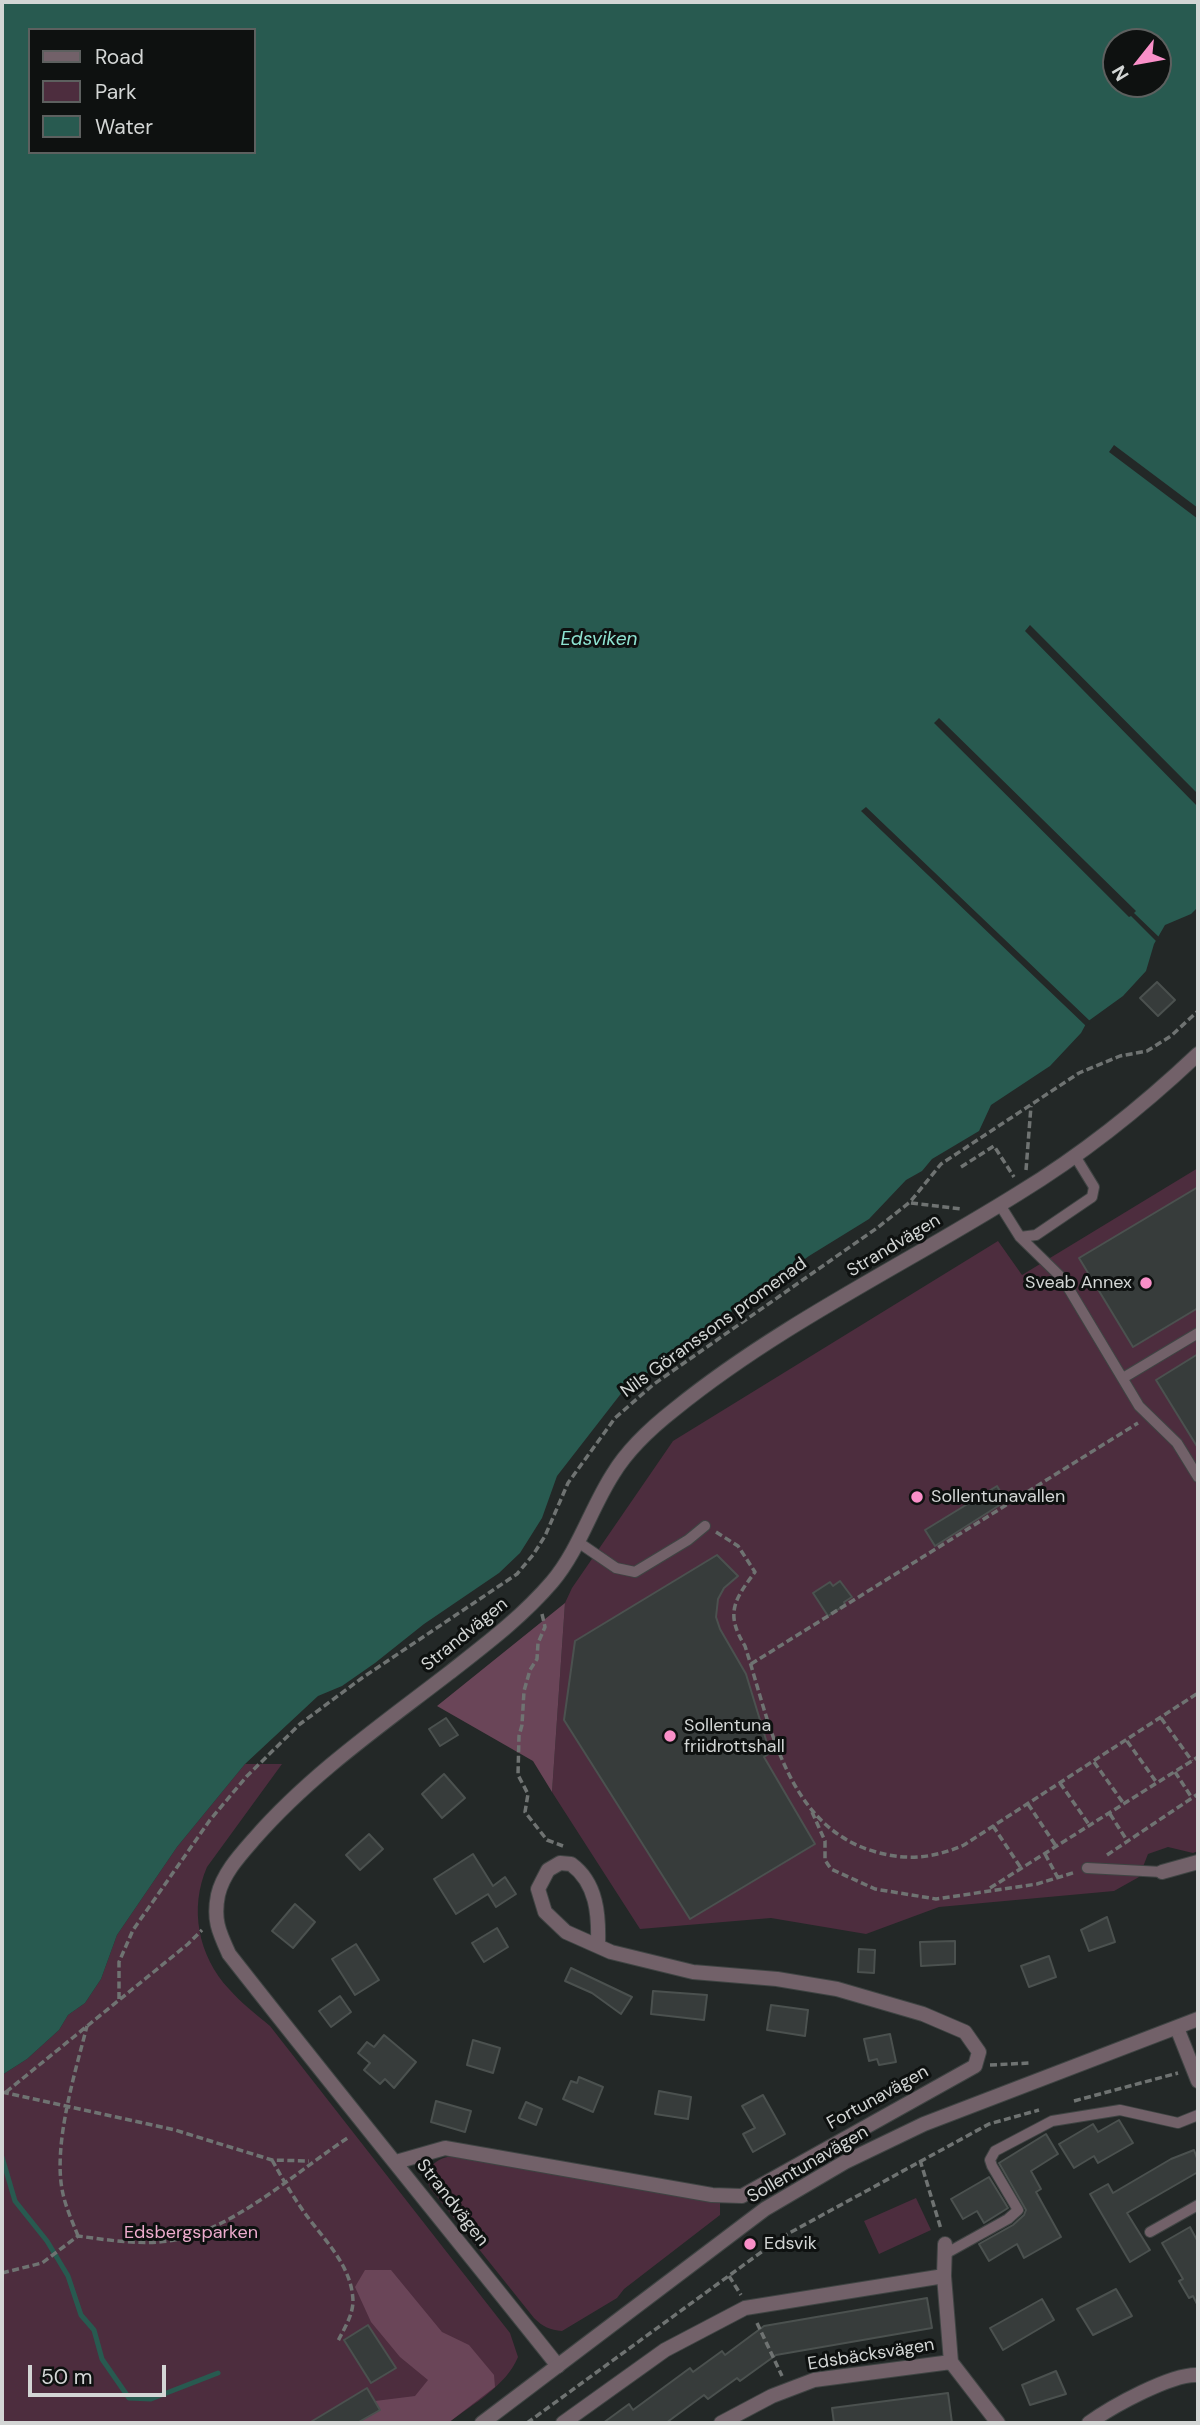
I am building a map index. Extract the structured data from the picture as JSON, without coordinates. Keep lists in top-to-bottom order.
{
  "streets": {
    "street": [
      "Strandvägen",
      "Fortunavägen",
      "Sollentunavägen",
      "Edsbäcksvägen"
    ],
    "path": ["Nils Göranssons promenad"]
  },
  "crossings": [
    ["Strandvägen", "Fortunavägen"],
    ["Strandvägen", "Sollentunavägen"]
  ],
  "water": ["Edsviken"],
  "parks": ["Edsbergsparken"],
  "places": [
    "Sveab Annex",
    "Sollentunavallen",
    "Sollentuna friidrottshall",
    "Edsvik"
  ],
  "legend": ["Road", "Park", "Water"],
  "scale_bar": "50 m",
  "north": "bottom left"
}
